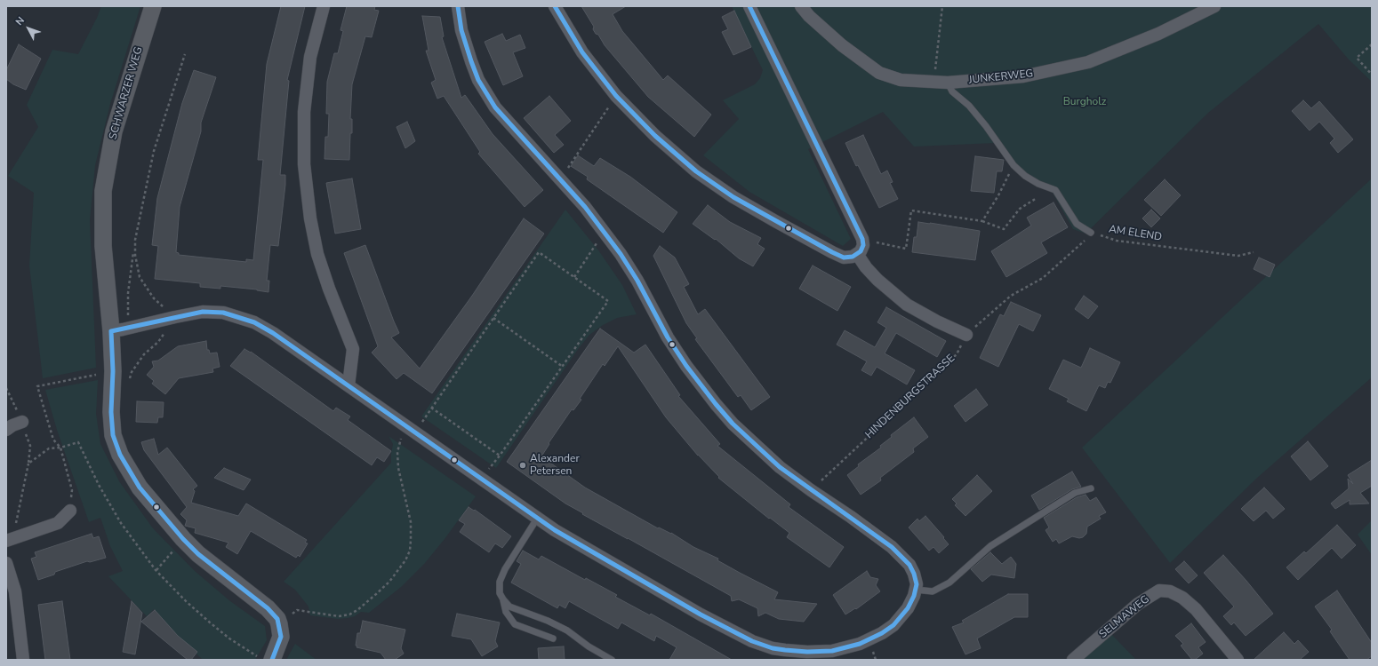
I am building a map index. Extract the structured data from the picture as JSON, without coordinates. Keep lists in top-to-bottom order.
{
  "streets": {
    "street": ["JUNKERWEG", "SCHWARZER WEG", "SELMAWEG"],
    "path": ["AM ELEND", "HINDENBURGSTRASSE"]
  },
  "parks": ["Burgholz"],
  "places": ["Alexander Petersen"],
  "north": "top left"
}
